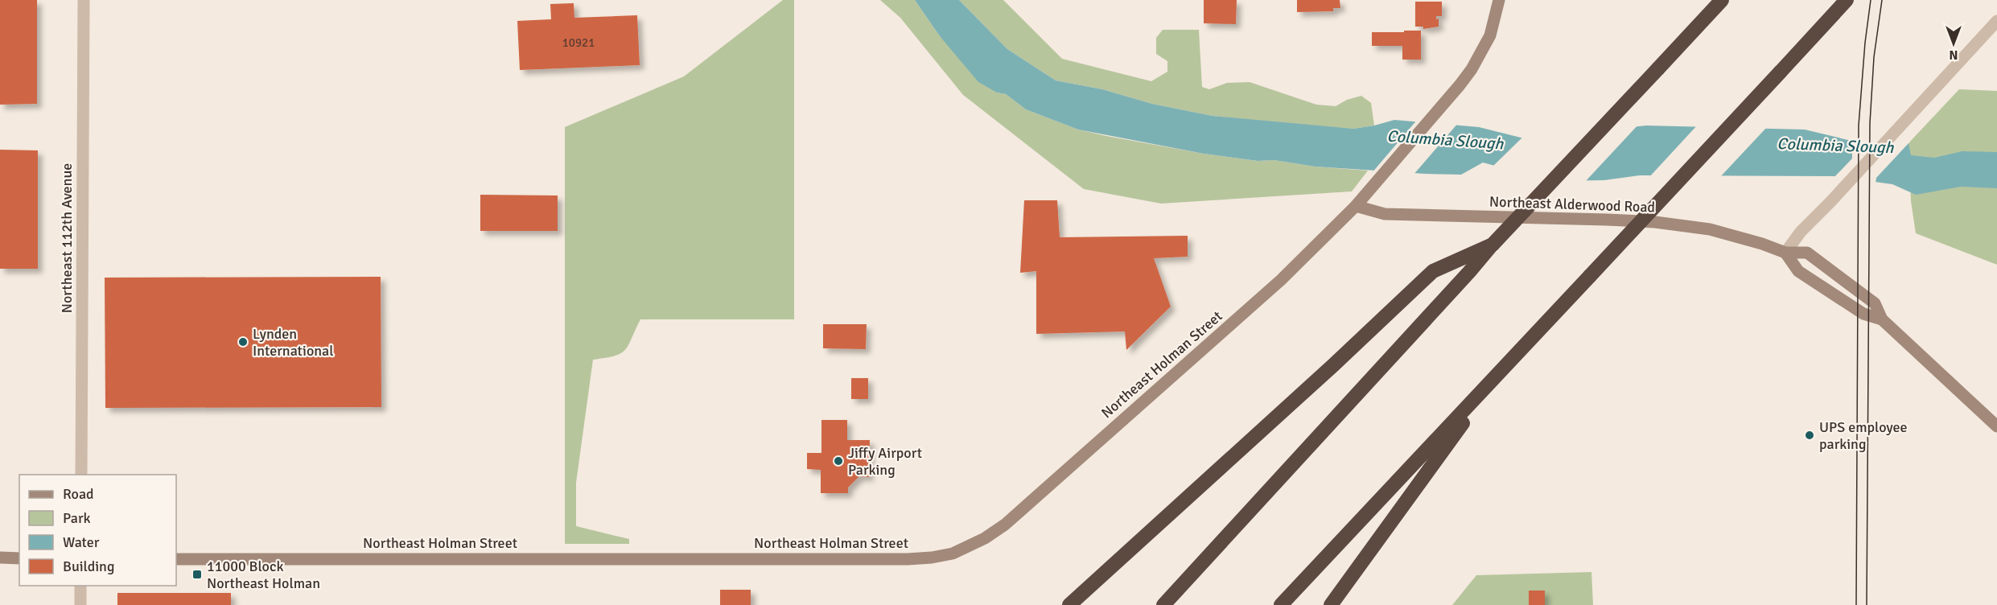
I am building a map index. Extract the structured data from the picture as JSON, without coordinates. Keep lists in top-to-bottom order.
{
  "streets": {
    "street": ["Northeast Alderwood Road", "Northeast 112th Avenue", "Northeast Holman Street"]
  },
  "crossings": [
    ["Northeast Alderwood Road", "Northeast Holman Street"]
  ],
  "water": ["Columbia Slough"],
  "places": {
    "other": ["Lynden International", "UPS employee parking", "Jiffy Airport Parking"],
    "transit": ["11000 Block Northeast Holman"]
  },
  "house_numbers": ["10921"],
  "legend": [
    "Road",
    "Park",
    "Water",
    "Building"
  ],
  "north": "bottom"
}
